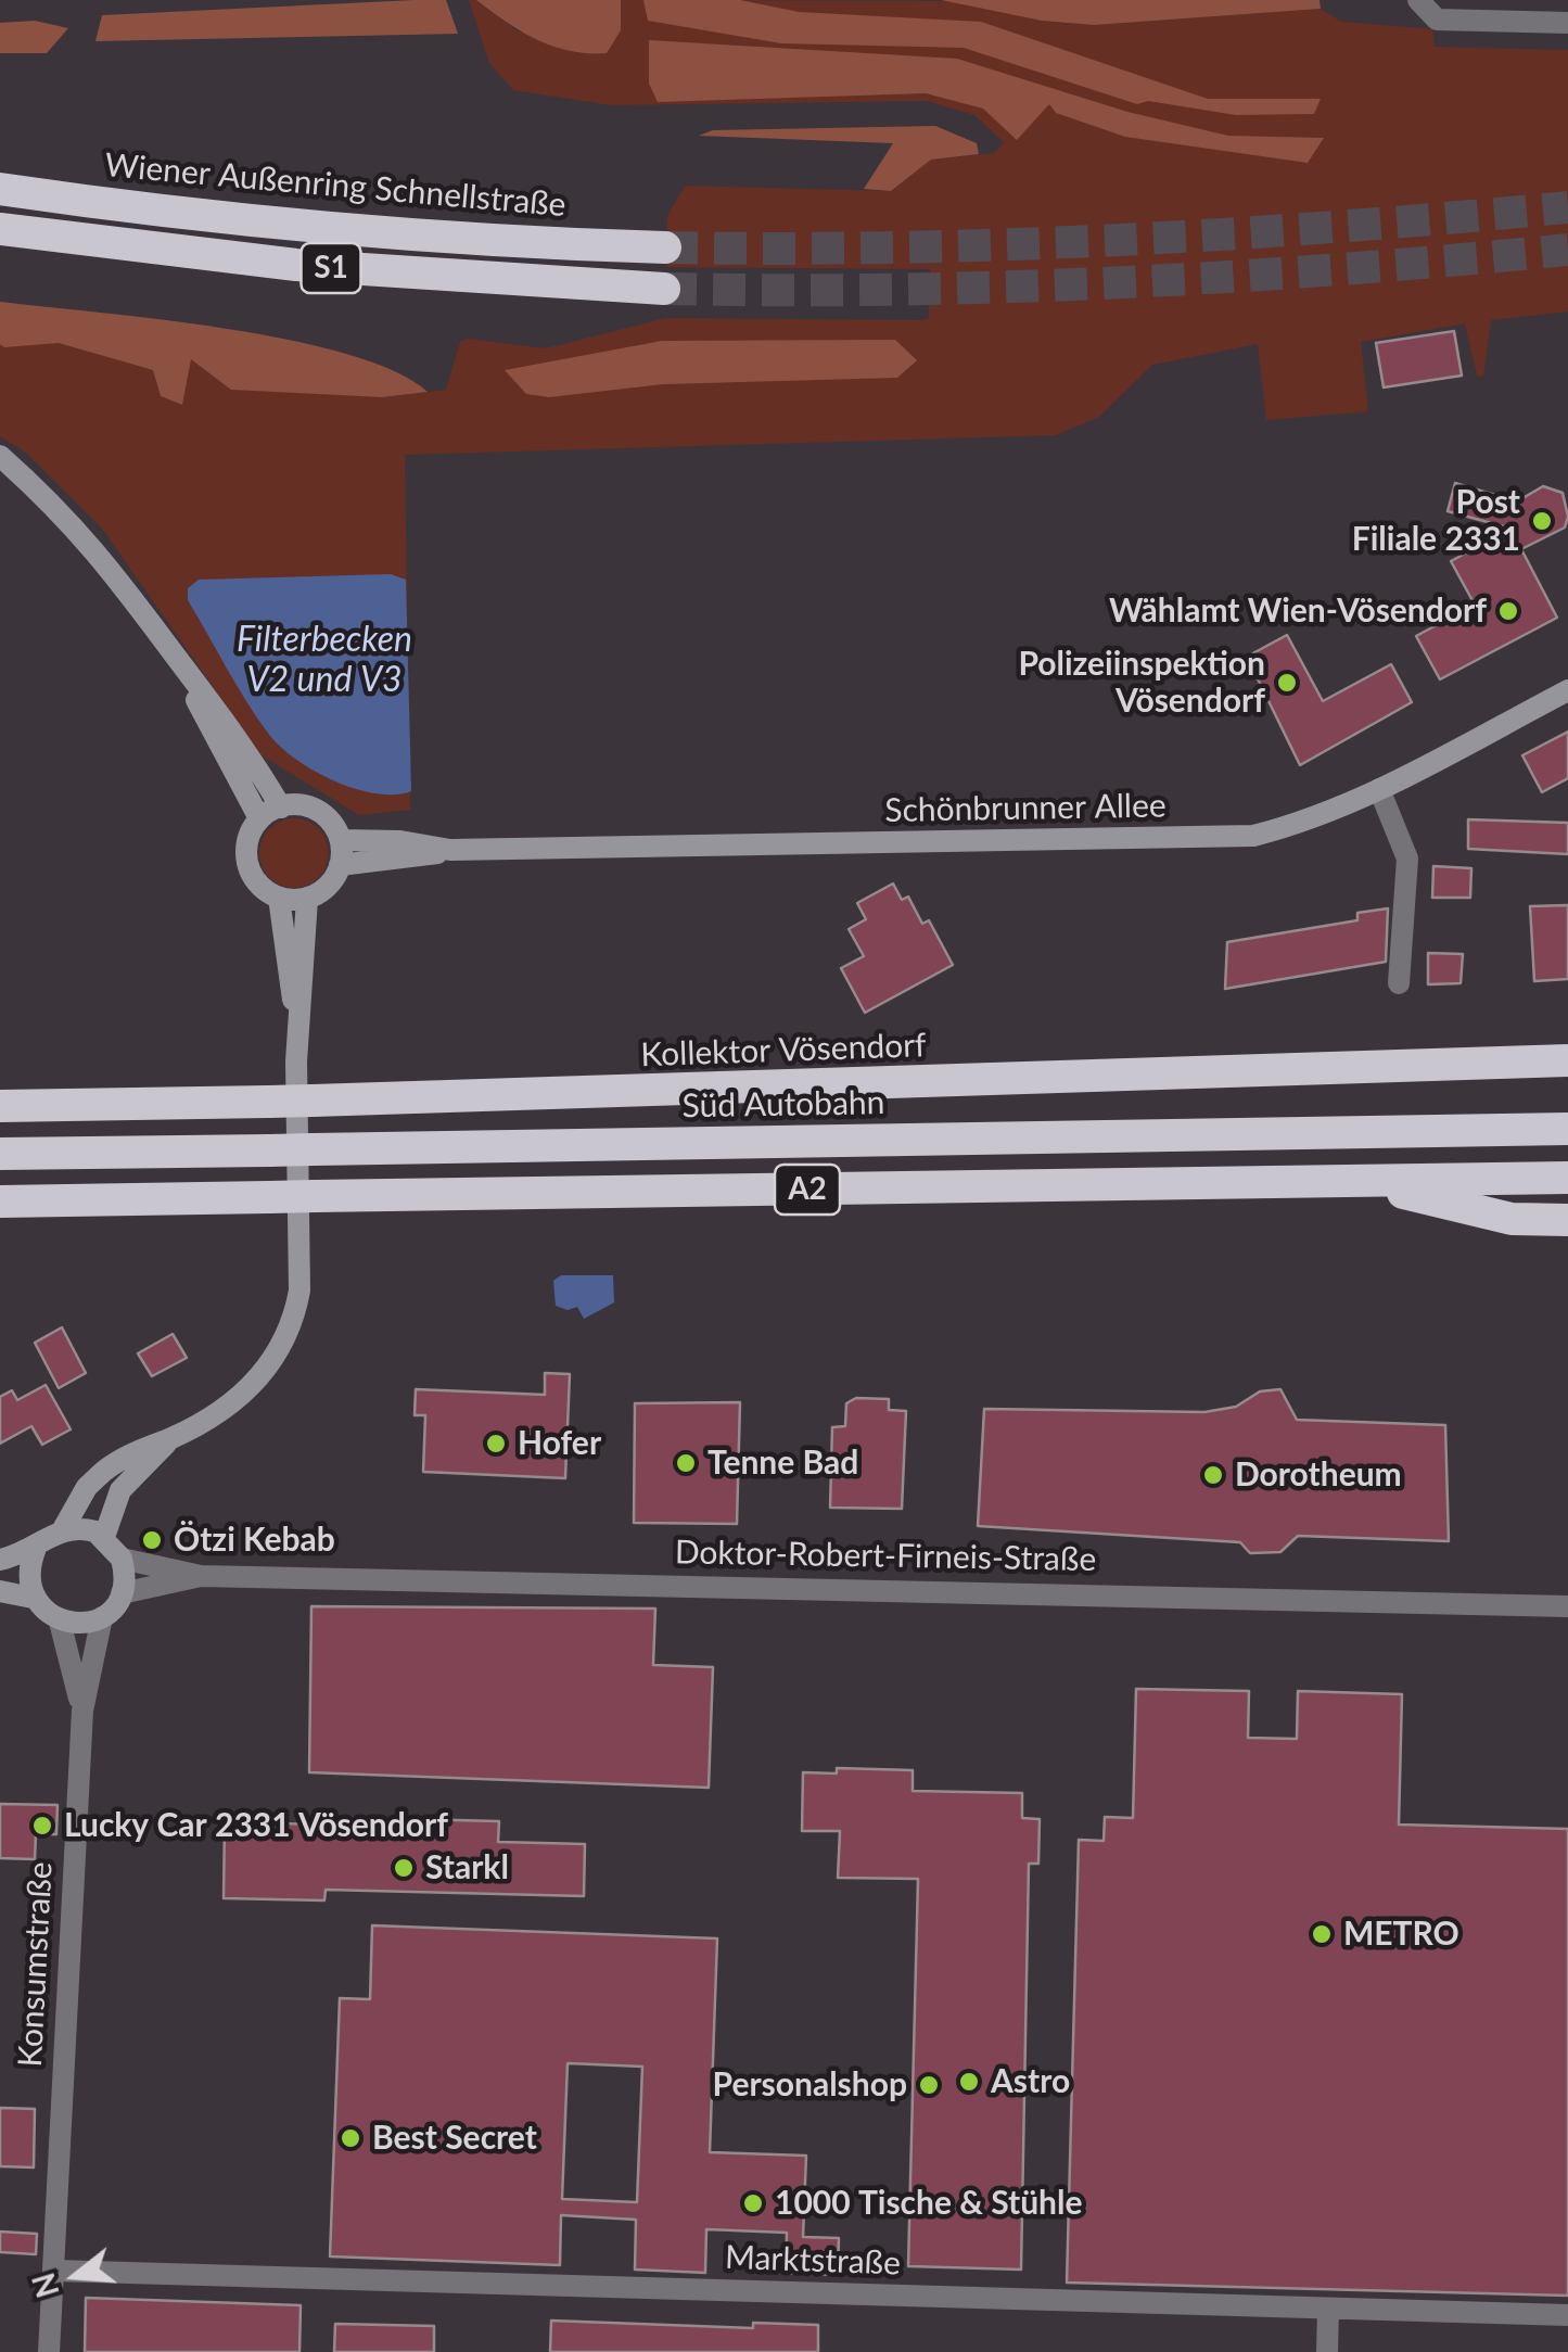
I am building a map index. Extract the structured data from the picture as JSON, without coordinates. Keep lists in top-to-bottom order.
{
  "streets": {
    "highway": [
      "Wiener Außenring Schnellstraße",
      "S1",
      "Kollektor Vösendorf",
      "Süd Autobahn",
      "A2"
    ],
    "main road": ["Schönbrunner Allee"],
    "street": ["Doktor-Robert-Firneis-Straße", "Konsumstraße", "Marktstraße"]
  },
  "crossings": [
    ["Doktor-Robert-Firneis-Straße", "Konsumstraße"],
    ["Konsumstraße", "Marktstraße"]
  ],
  "water": ["Filterbecken V2 und V3"],
  "places": [
    "Post Filiale 2331",
    "Wählamt Wien-Vösendorf",
    "Polizeiinspektion Vösendorf",
    "Hofer",
    "Tenne Bad",
    "Dorotheum",
    "Ötzi Kebab",
    "Lucky Car 2331 Vösendorf",
    "Starkl",
    "METRO",
    "Astro",
    "Personalshop",
    "Best Secret",
    "1000 Tische & Stühle"
  ],
  "north": "left"
}
